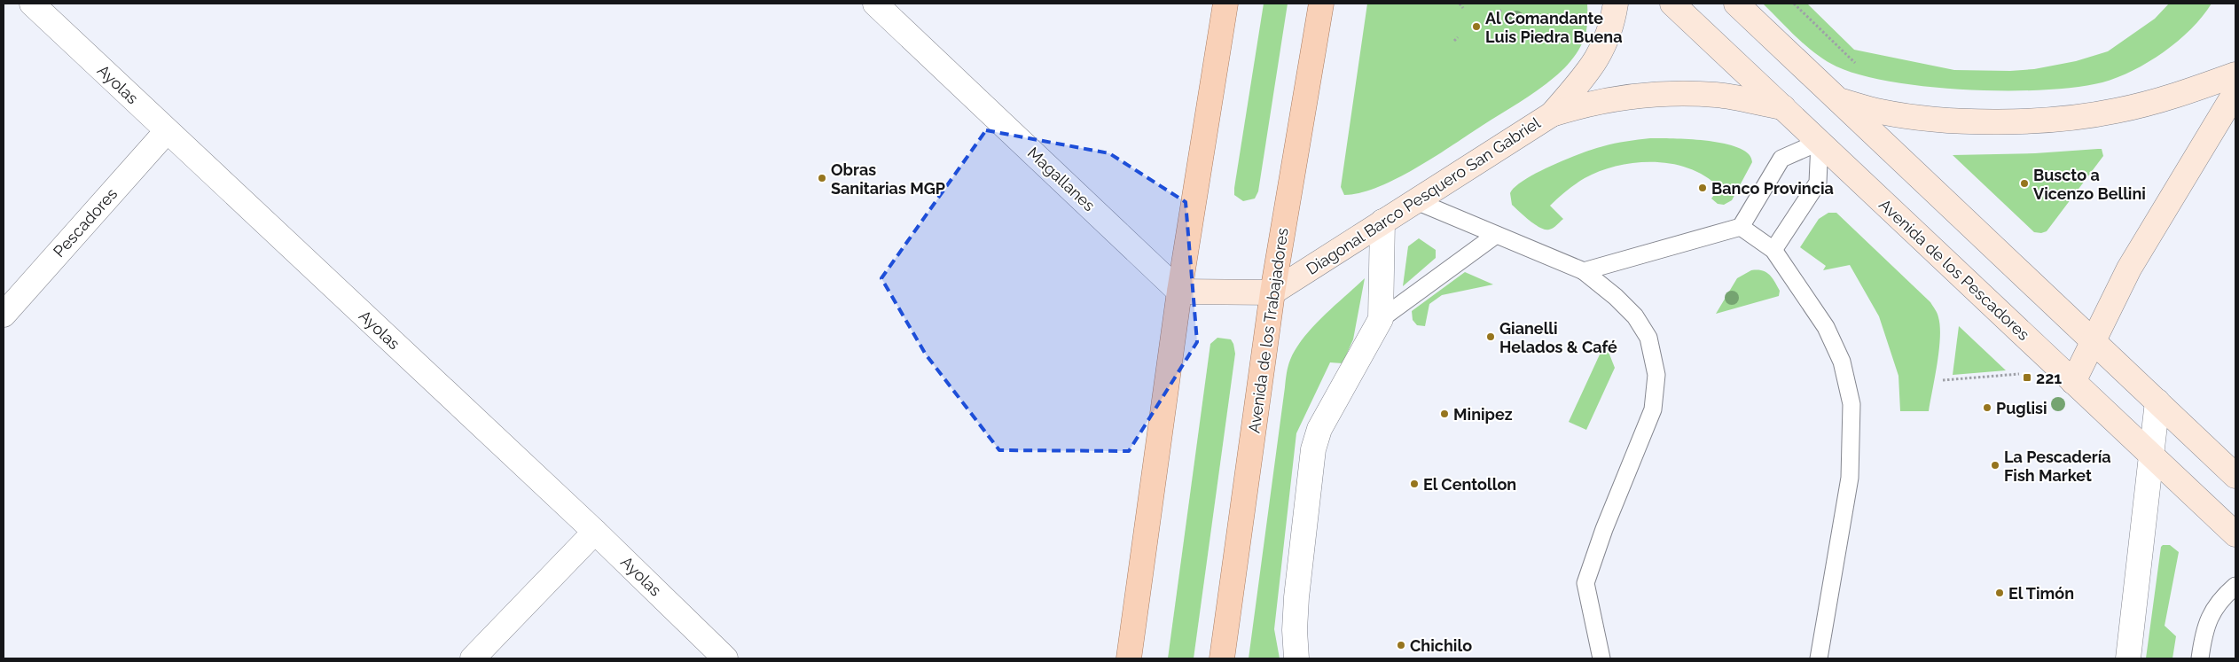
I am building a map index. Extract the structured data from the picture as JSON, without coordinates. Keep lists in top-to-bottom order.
{
  "streets": {
    "main road": ["Diagonal Barco Pesquero San Gabriel", "Avenida de los Pescadores", "Avenida de los Trabajadores"],
    "street": ["Ayolas", "Magallanes", "Pescadores"]
  },
  "crossings": [
    ["Ayolas", "Pescadores"],
    ["Diagonal Barco Pesquero San Gabriel", "Avenida de los Pescadores"],
    ["Diagonal Barco Pesquero San Gabriel", "Avenida de los Trabajadores"]
  ],
  "places": {
    "other": [
      "Al Comandante Luis Piedra Buena",
      "Obras Sanitarias MGP",
      "Buscto a Vicenzo Bellini",
      "Banco Provincia",
      "Gianelli Helados & Café",
      "Puglisi",
      "Minipez",
      "La Pescadería Fish Market",
      "El Centollon",
      "El Timón",
      "Chichilo"
    ],
    "transit": ["221"]
  }
}
